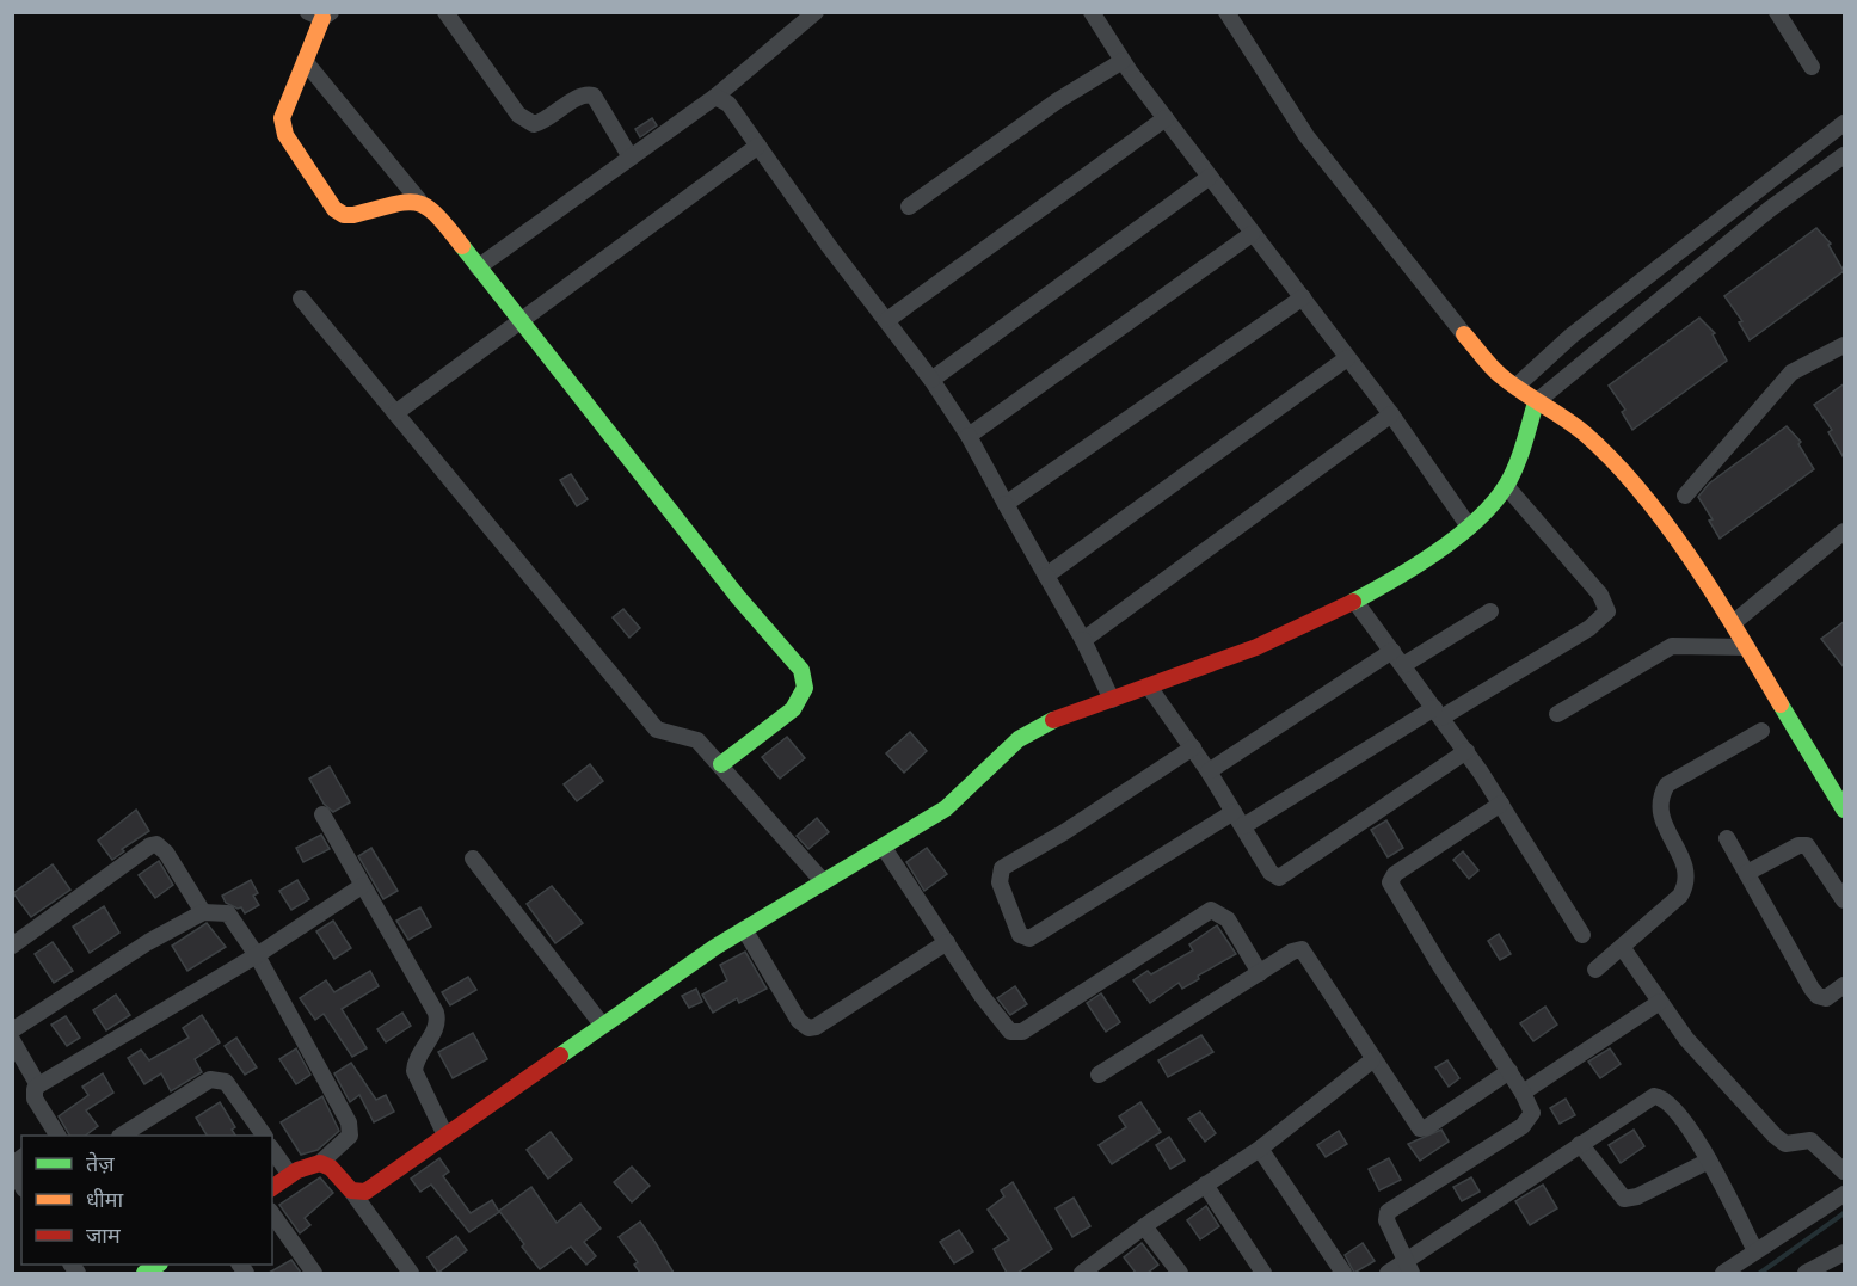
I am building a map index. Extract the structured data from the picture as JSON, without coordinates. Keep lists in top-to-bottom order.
{
  "legend": ["तेज़", "धीमा", "जाम"]
}
